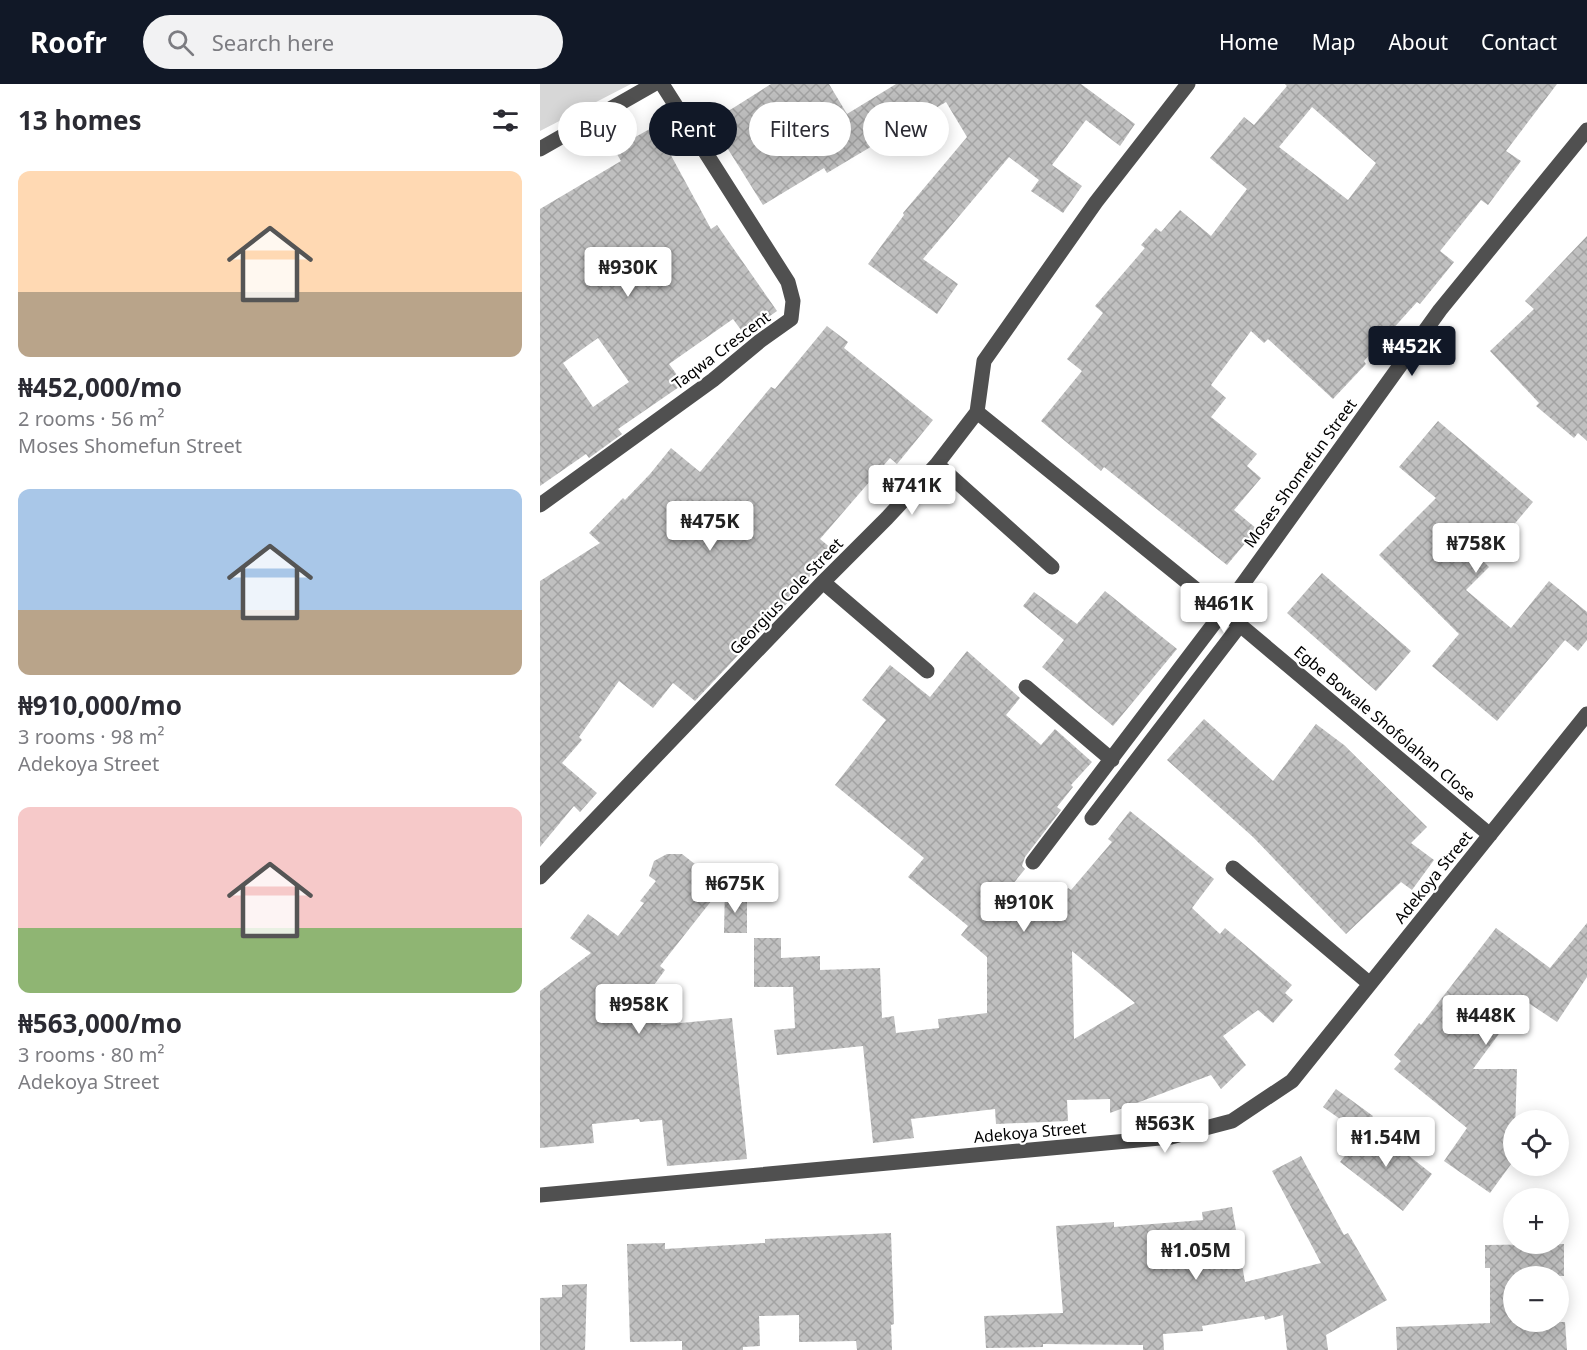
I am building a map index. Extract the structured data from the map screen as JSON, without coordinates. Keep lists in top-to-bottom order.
{
  "streets": {
    "street": [
      "Taqwa Crescent",
      "Moses Shomefun Street",
      "Georgius Cole Street",
      "Egbe Bowale Shofolahan Close",
      "Adekoya Street"
    ]
  },
  "crossings": [
    ["Moses Shomefun Street", "Egbe Bowale Shofolahan Close"],
    ["Georgius Cole Street", "Egbe Bowale Shofolahan Close"],
    ["Egbe Bowale Shofolahan Close", "Adekoya Street"]
  ],
  "page": {
    "header": "Roofr",
    "search": "Search here",
    "nav": [
      "Home",
      "Map",
      "About",
      "Contact"
    ],
    "heading": "13 homes",
    "chip": [
      "Buy",
      "Rent",
      "Filters",
      "New"
    ],
    "list": [
      {
        "name": "₦452,000/mo",
        "note": "2 rooms · 56 m² · Moses Shomefun Street"
      },
      {
        "name": "₦910,000/mo",
        "note": "3 rooms · 98 m² · Adekoya Street"
      },
      {
        "name": "₦563,000/mo",
        "note": "3 rooms · 80 m² · Adekoya Street"
      }
    ],
    "price": [
      "₦930K",
      "₦452K",
      "₦741K",
      "₦475K",
      "₦758K",
      "₦461K",
      "₦675K",
      "₦910K",
      "₦958K",
      "₦448K",
      "₦563K",
      "₦1.54M",
      "₦1.05M"
    ],
    "map_buttons": ["+", "−"]
  }
}
